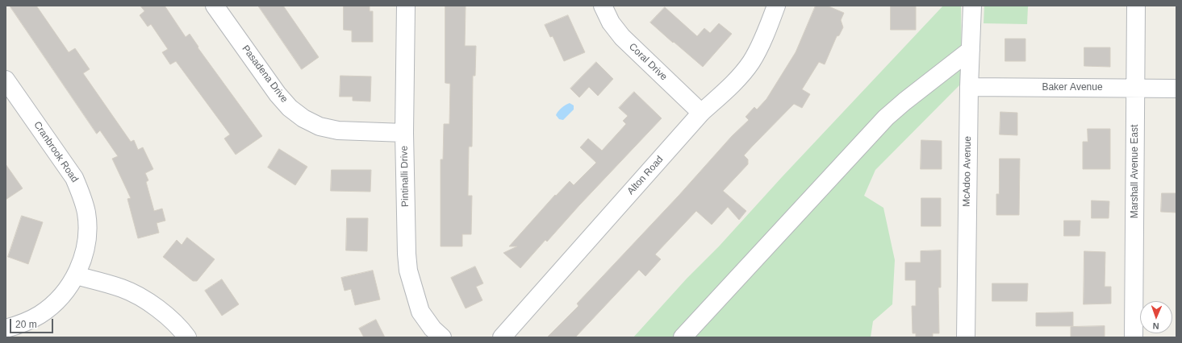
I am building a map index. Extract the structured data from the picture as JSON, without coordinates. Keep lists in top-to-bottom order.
{
  "streets": {
    "street": [
      "Coral Drive",
      "Pasadena Drive",
      "Baker Avenue",
      "Cranbrook Road",
      "McAdoo Avenue",
      "Marshall Avenue East",
      "Alton Road",
      "Pintinalli Drive"
    ]
  },
  "crossings": [
    ["Coral Drive", "Alton Road"],
    ["Pasadena Drive", "Pintinalli Drive"],
    ["Baker Avenue", "McAdoo Avenue"],
    ["Baker Avenue", "Marshall Avenue East"]
  ],
  "scale_bar": "20 m",
  "north": "bottom"
}
